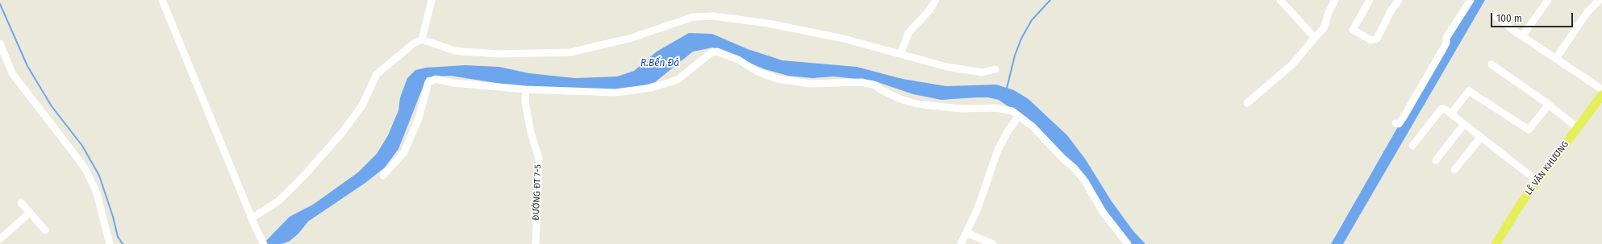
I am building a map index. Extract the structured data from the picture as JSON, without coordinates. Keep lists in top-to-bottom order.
{
  "streets": {
    "main road": ["LÊ VĂN KHƯƠNG"],
    "street": ["ĐƯỜNG ĐT 7-5"]
  },
  "water": ["R.Bến Đá"],
  "scale_bar": "100 m"
}
